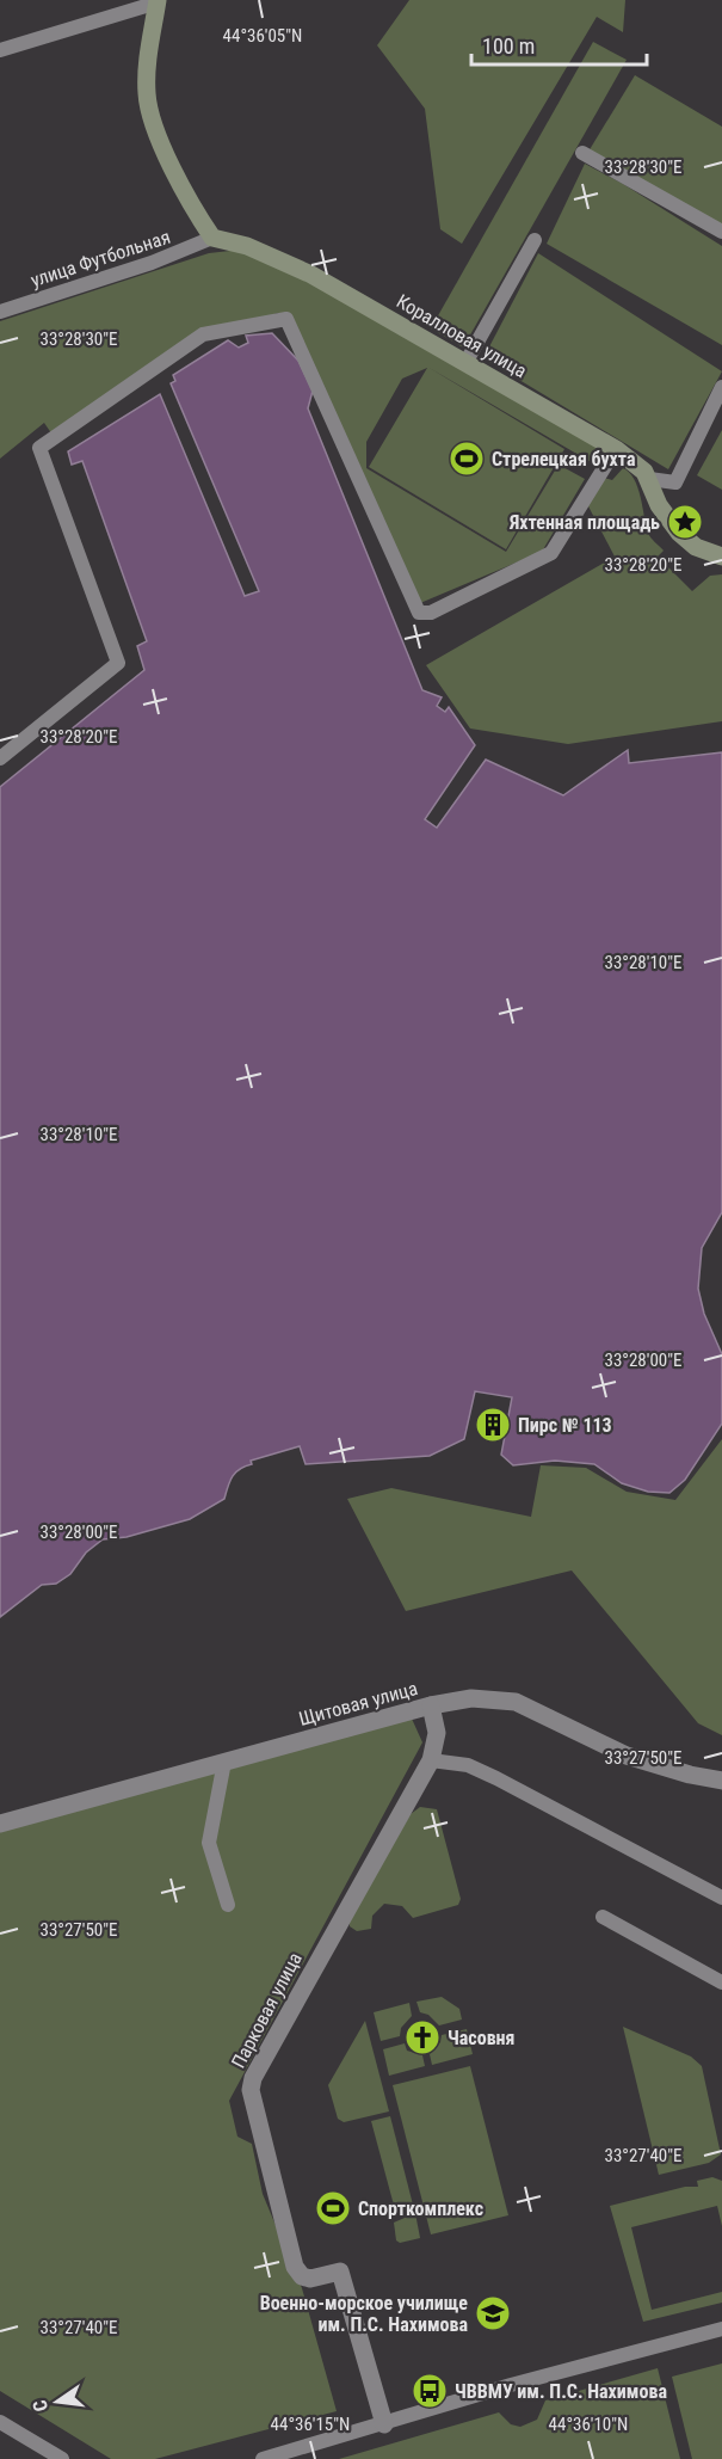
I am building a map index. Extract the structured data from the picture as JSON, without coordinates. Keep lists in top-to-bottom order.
{
  "streets": {
    "main road": ["Коралловая улица"],
    "street": ["улица Футбольная", "Щитовая улица", "Парковая улица"]
  },
  "crossings": [
    ["улица Футбольная", "Коралловая улица"],
    ["Щитовая улица", "Парковая улица"]
  ],
  "places": {
    "sports": ["Стрелецкая бухта", "Спорткомплекс"],
    "place": ["Яхтенная площадь"],
    "building": ["Пирс № 113"],
    "church": ["Часовня"],
    "school or university": ["Военно-морское училище им. П.С. Нахимова"],
    "bus stop": ["ЧВВМУ им. П.С. Нахимова"]
  },
  "scale_bar": "100 m",
  "north": "left",
  "coordinates": [
    "44°36'05\"N",
    "33°28'30\"E",
    "33°28'20\"E",
    "33°28'10\"E",
    "33°28'00\"E",
    "33°27'50\"E",
    "33°27'40\"E",
    "44°36'15\"N",
    "44°36'10\"N"
  ]
}
